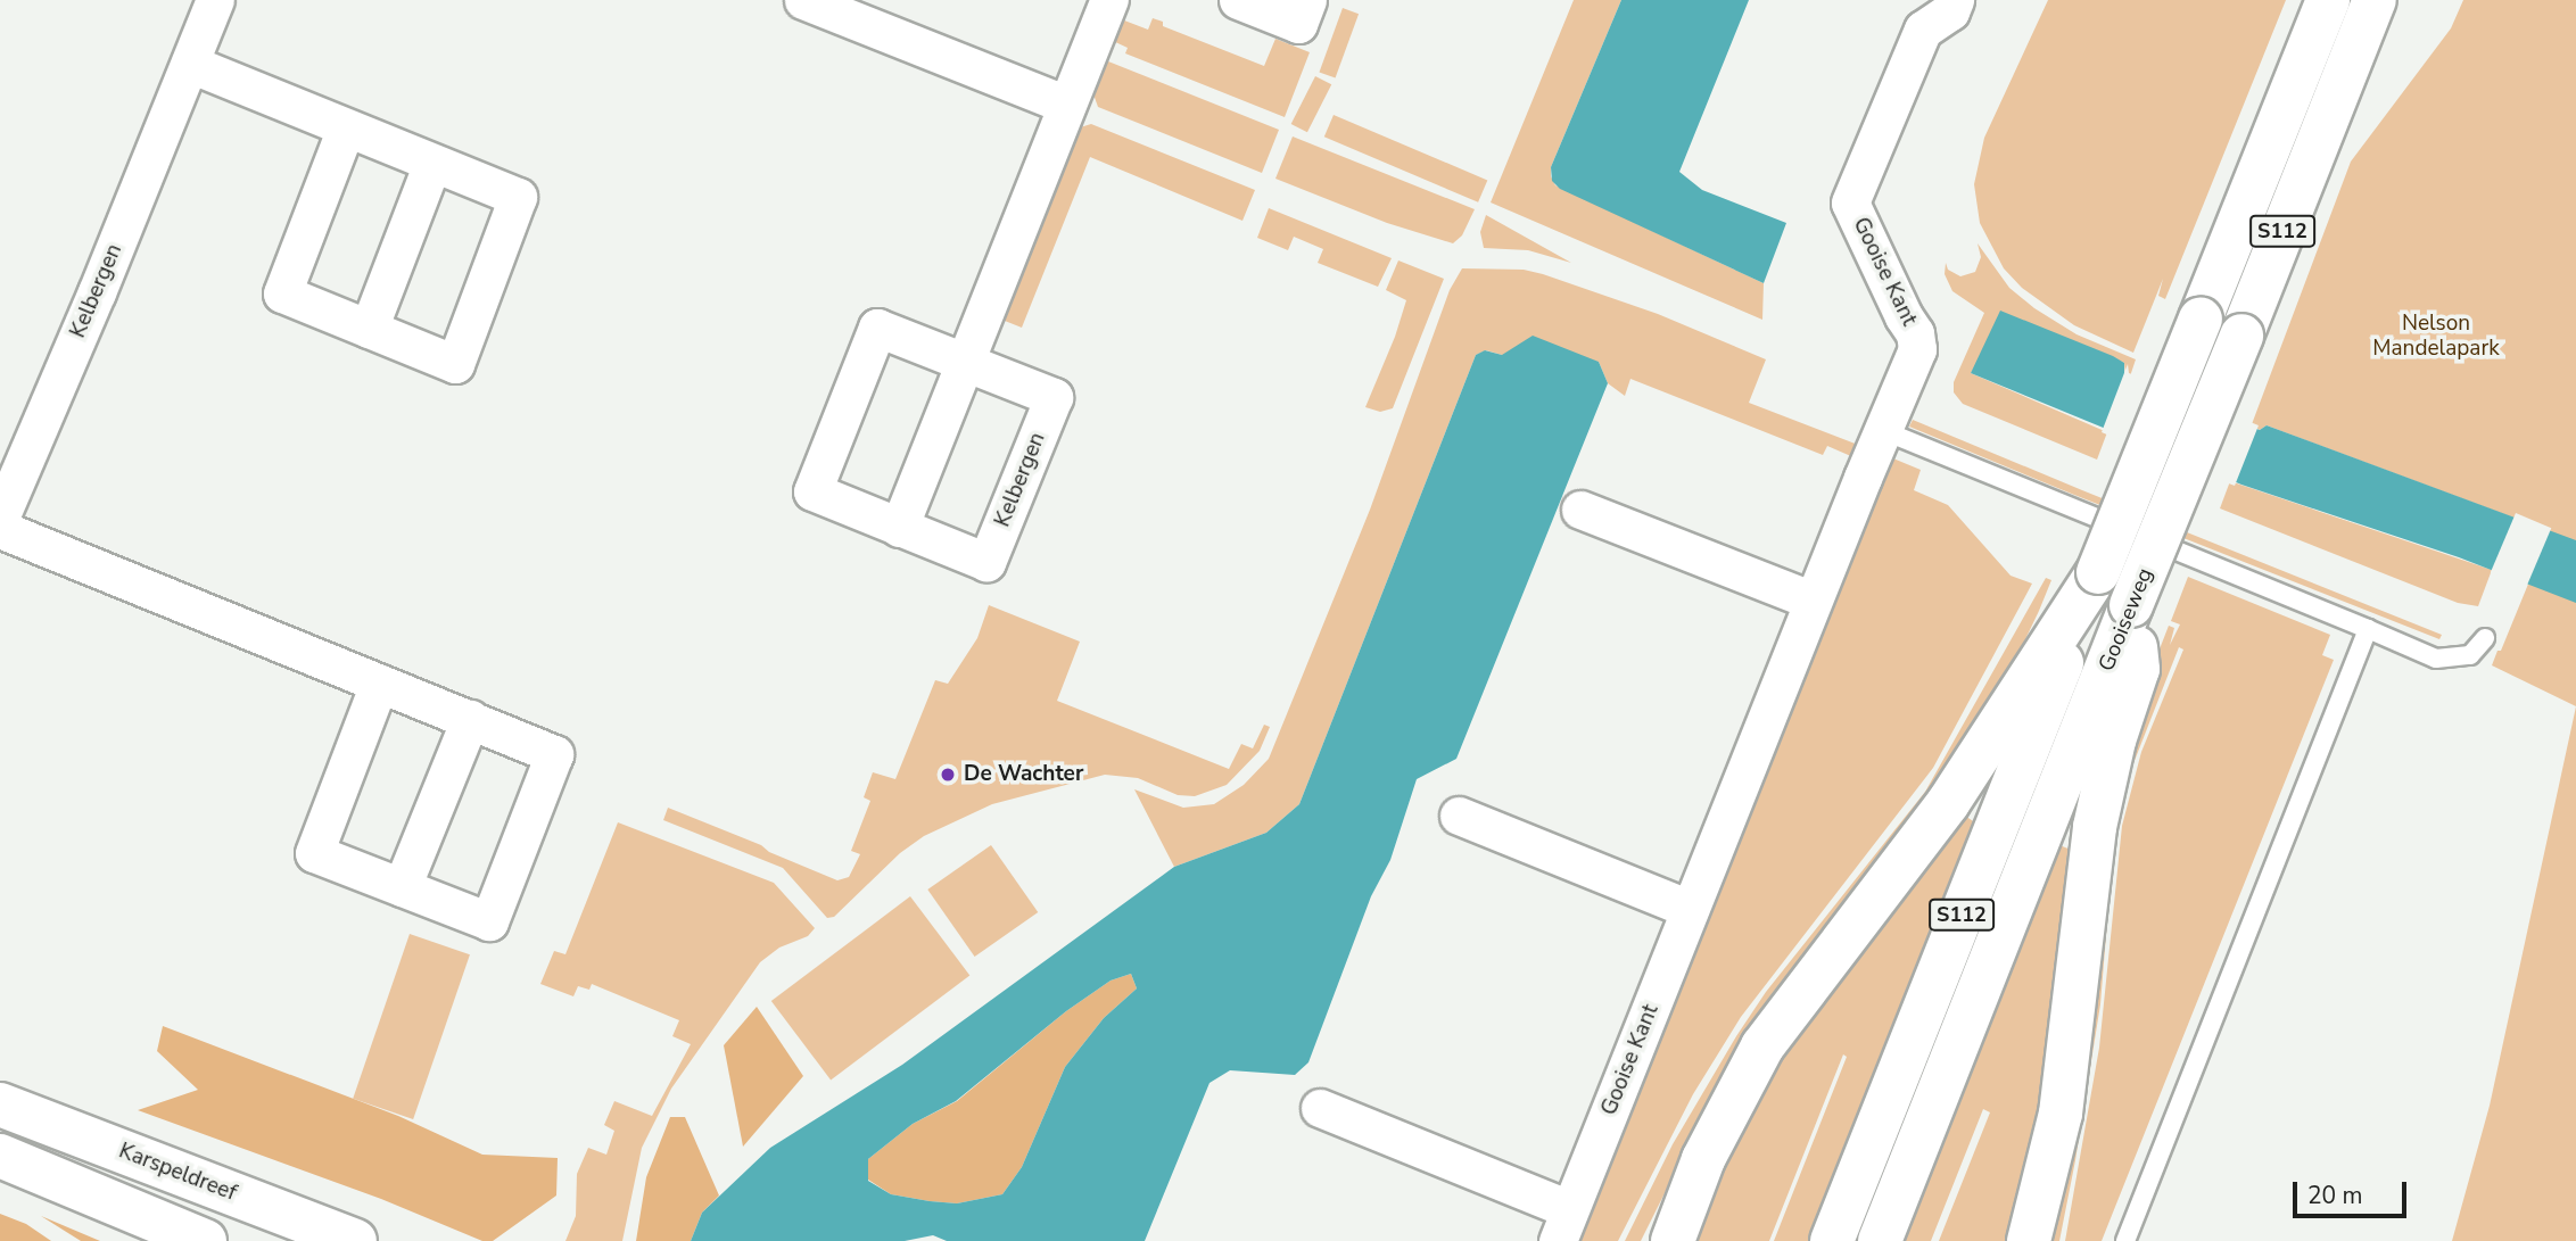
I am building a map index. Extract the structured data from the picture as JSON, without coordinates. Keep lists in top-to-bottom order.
{
  "streets": {
    "main road": ["S112", "Gooiseweg", "Karspeldreef"],
    "street": ["Gooise Kant", "Kelbergen"]
  },
  "parks": ["Nelson Mandelapark"],
  "places": ["De Wachter"],
  "scale_bar": "20 m"
}
